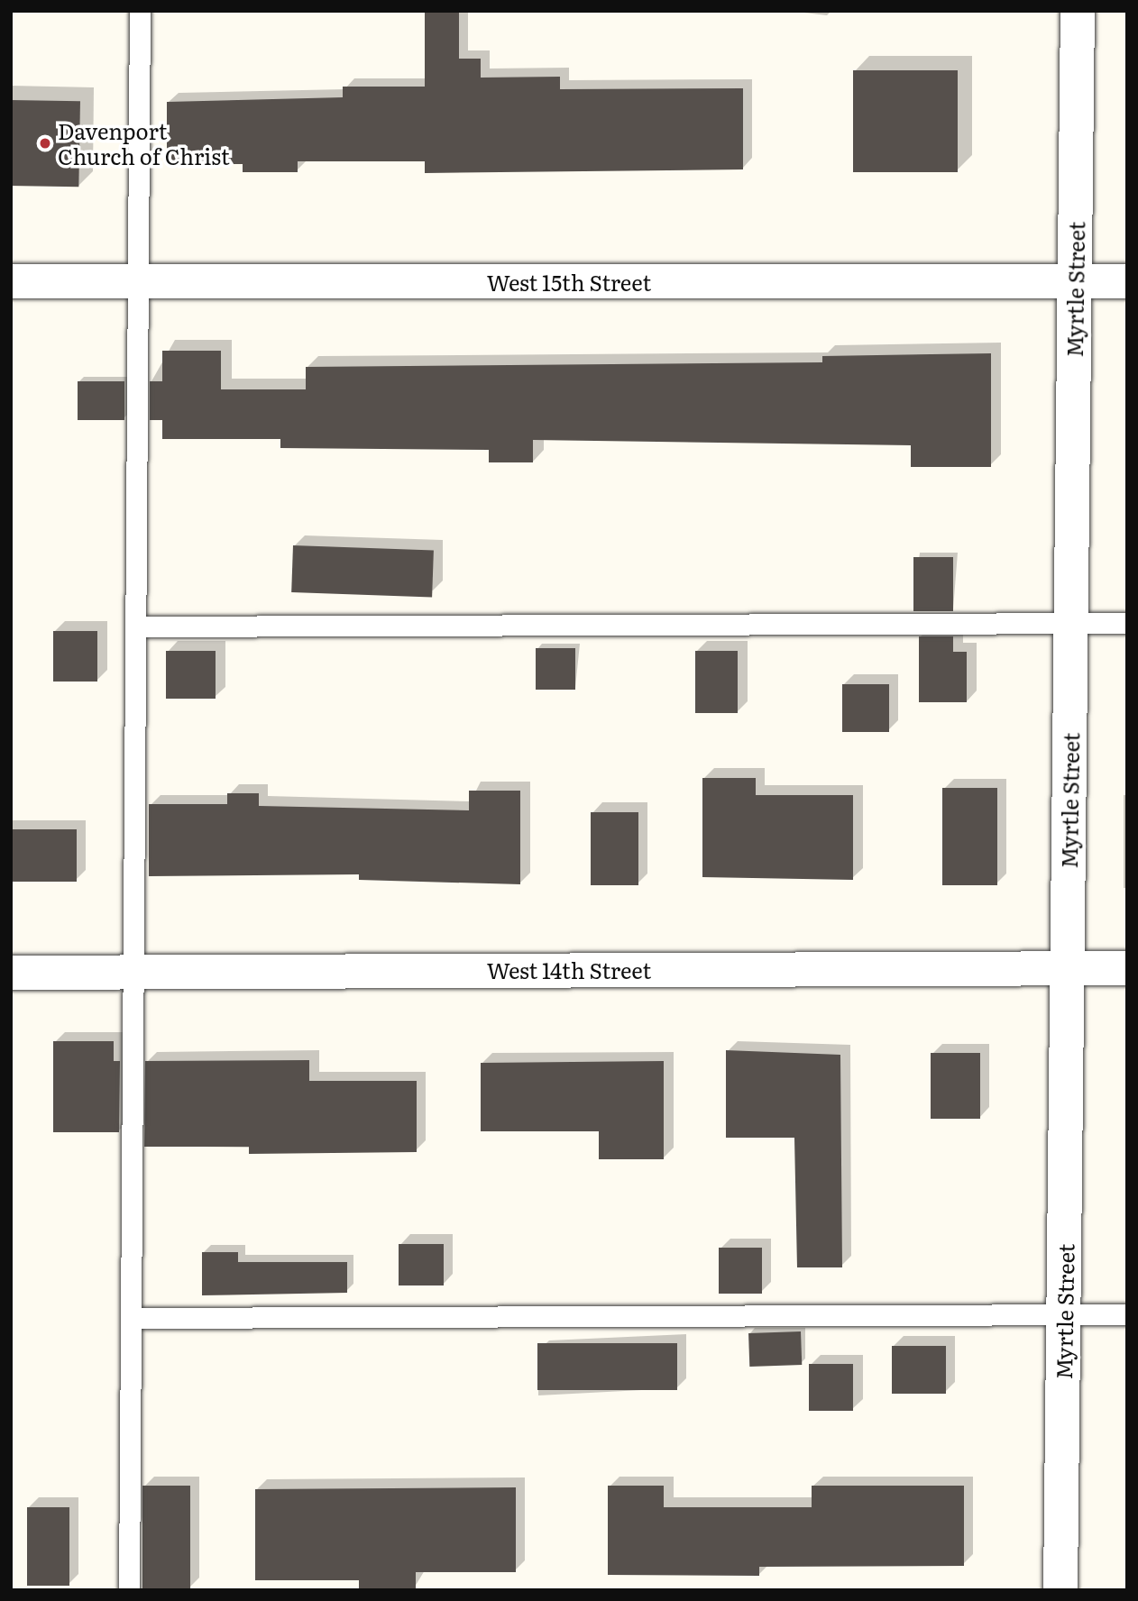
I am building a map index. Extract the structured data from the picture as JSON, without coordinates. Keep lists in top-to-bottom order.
{
  "streets": {
    "street": ["West 15th Street", "Myrtle Street", "West 14th Street"]
  },
  "crossings": [
    ["West 15th Street", "Myrtle Street"],
    ["Myrtle Street", "West 14th Street"]
  ],
  "places": ["Davenport Church of Christ"]
}
